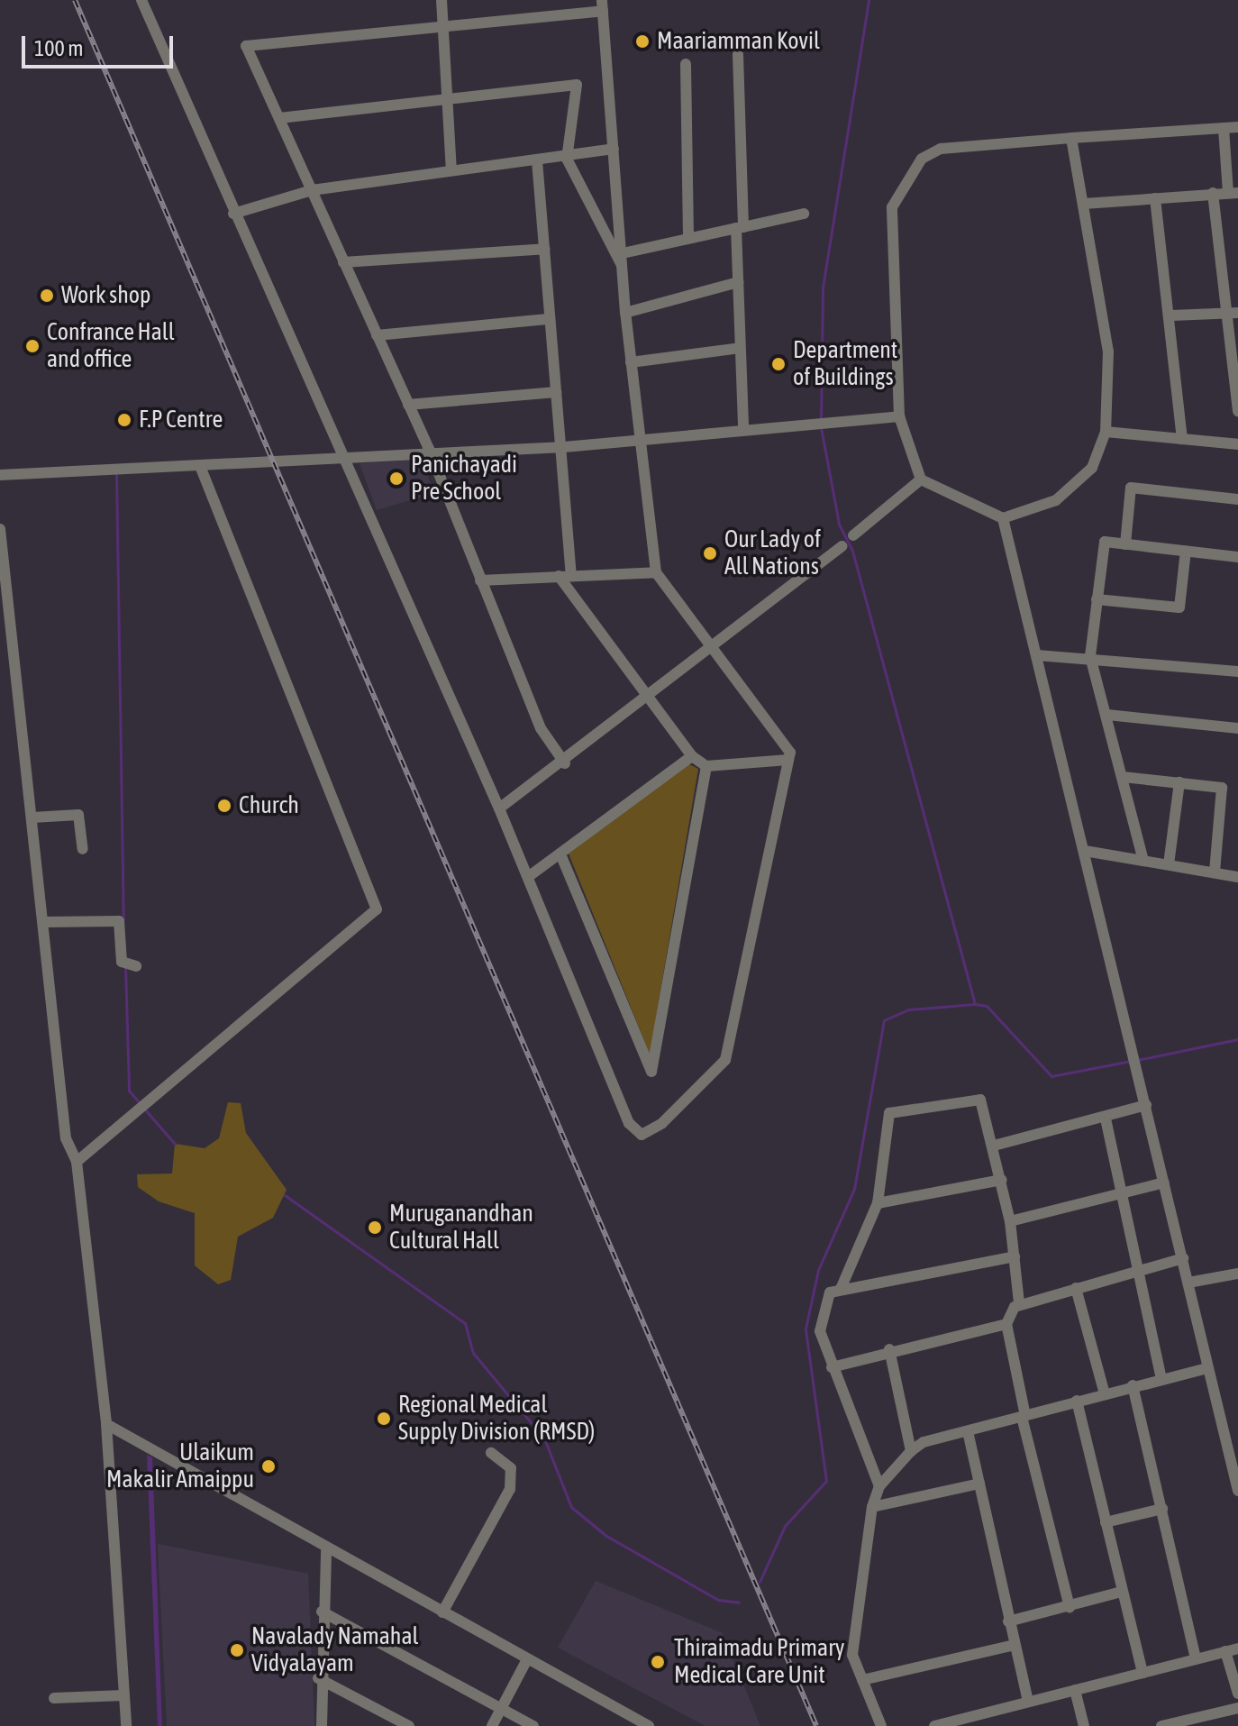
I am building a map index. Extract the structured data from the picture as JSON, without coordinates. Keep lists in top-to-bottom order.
{
  "places": [
    "Maariamman Kovil",
    "Work shop",
    "Confrance Hall and office",
    "Department of Buildings",
    "F.P Centre",
    "Panichayadi Pre School",
    "Our Lady of All Nations",
    "Church",
    "Muruganandhan Cultural Hall",
    "Regional Medical Supply Division (RMSD)",
    "Ulaikum Makalir Amaippu",
    "Navalady Namahal Vidyalayam",
    "Thiraimadu Primary Medical Care Unit"
  ],
  "scale_bar": "100 m"
}
